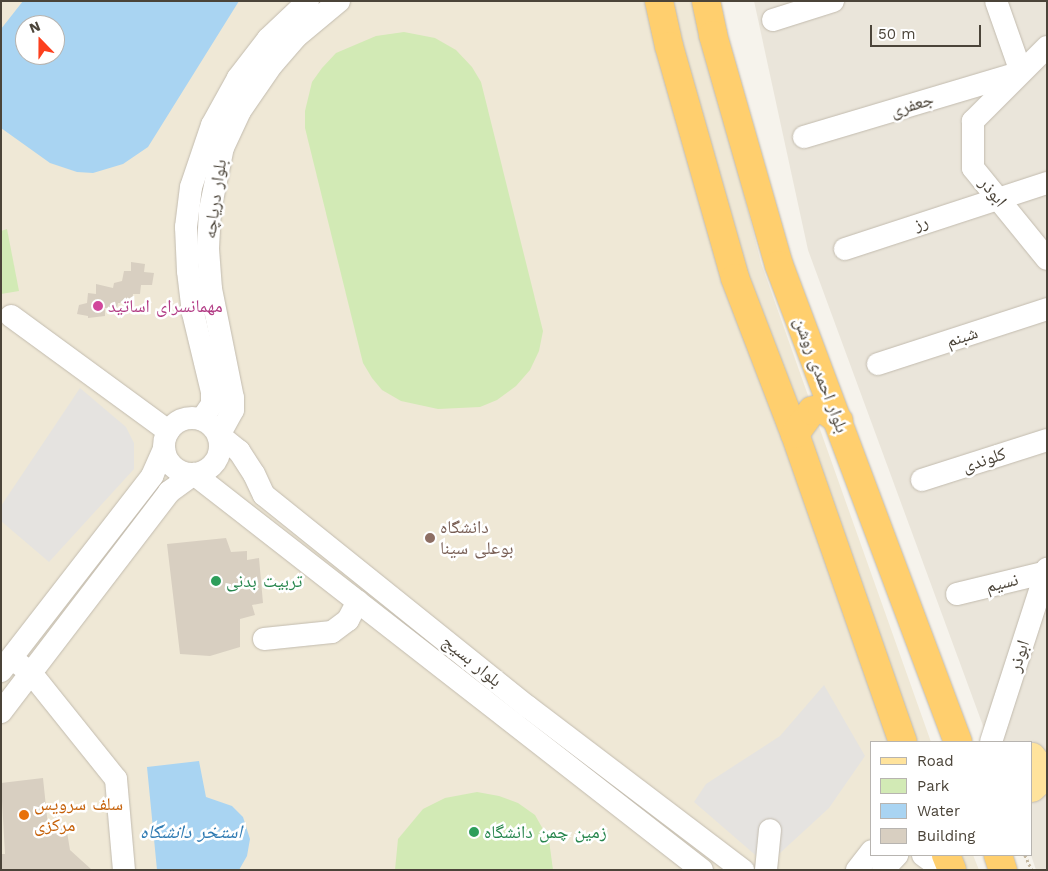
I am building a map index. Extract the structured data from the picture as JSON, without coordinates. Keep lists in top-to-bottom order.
{
  "streets": {
    "highway": ["بلوار احمدی روشن"],
    "street": [
      "جعفری",
      "ابوذر",
      "بلوار دریاچه",
      "رز",
      "شبنم",
      "کلوندی",
      "نسیم",
      "بلوار بسیج"
    ]
  },
  "crossings": [
    ["جعفری", "ابوذر"],
    ["ابوذر", "رز"],
    ["ابوذر", "نسیم"],
    ["بلوار دریاچه", "بلوار بسیج"]
  ],
  "water": ["استخر دانشگاه"],
  "places": [
    "مهمانسرای اساتید",
    "دانشگاه بوعلی سینا",
    "تربیت بدنی",
    "سلف سرویس مرکزی",
    "زمین چمن دانشگاه"
  ],
  "legend": [
    "Road",
    "Park",
    "Water",
    "Building"
  ],
  "scale_bar": "50 m",
  "north": "top"
}
